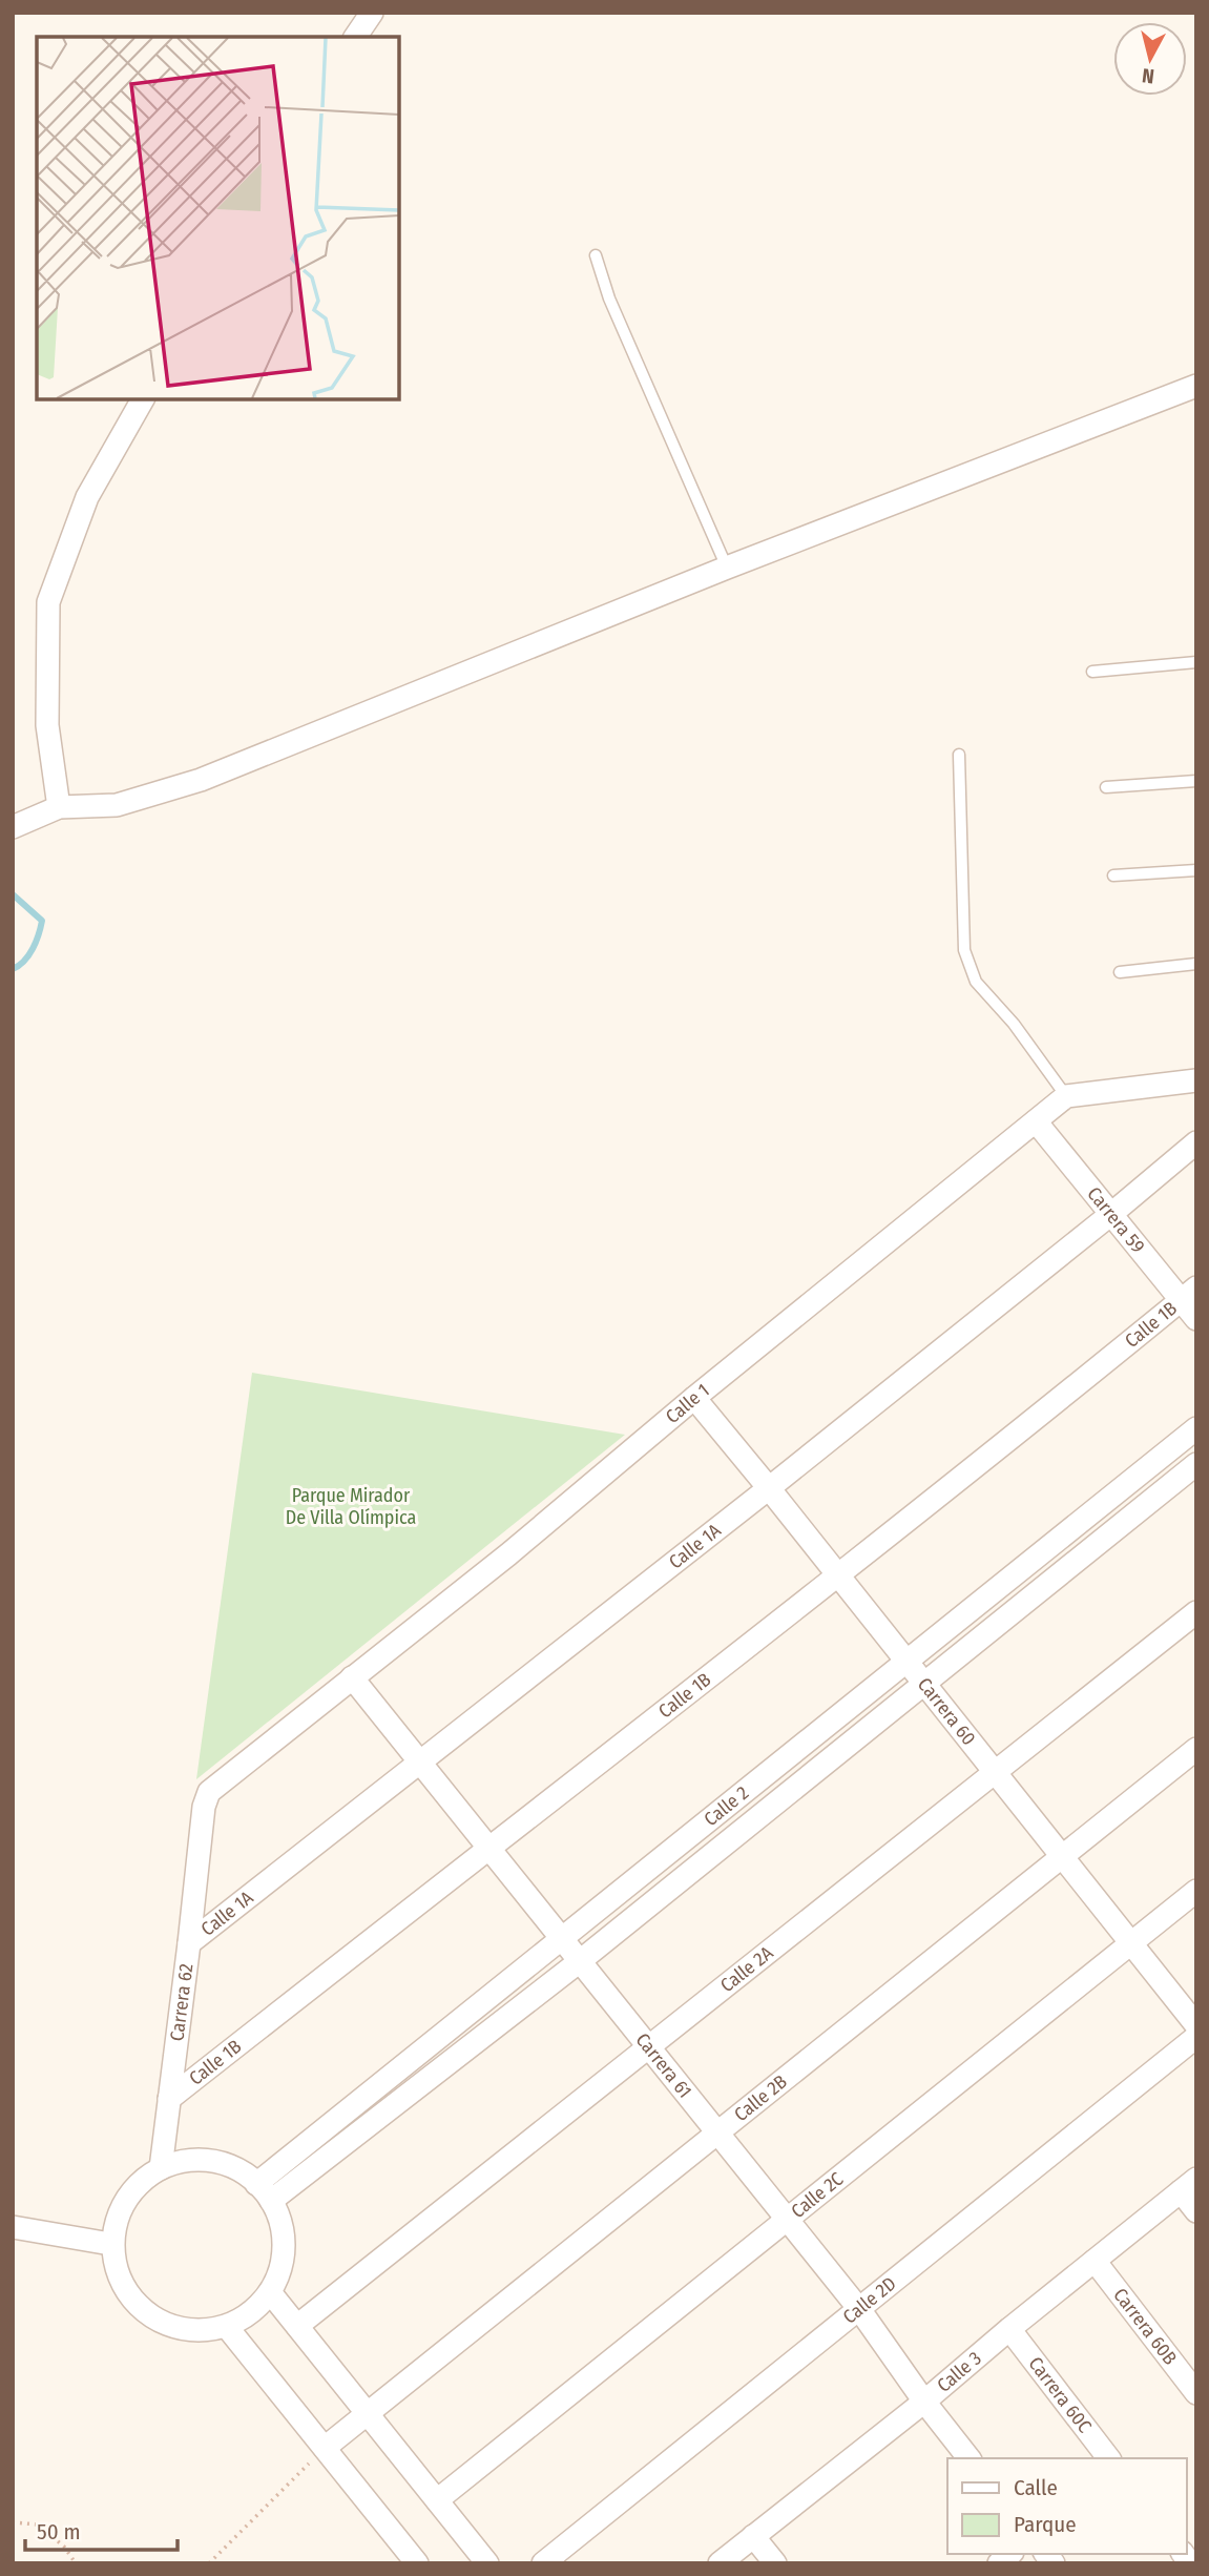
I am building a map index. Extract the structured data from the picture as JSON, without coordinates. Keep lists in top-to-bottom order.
{
  "streets": {
    "street": [
      "Carrera 59",
      "Calle 1B",
      "Calle 1",
      "Calle 1A",
      "Carrera 60",
      "Calle 2",
      "Calle 2A",
      "Carrera 62",
      "Carrera 61",
      "Calle 2B",
      "Calle 2C",
      "Calle 2D",
      "Carrera 60B",
      "Calle 3",
      "Carrera 60C"
    ]
  },
  "crossings": [
    ["Carrera 59", "Calle 1B"],
    ["Carrera 59", "Calle 1"],
    ["Carrera 59", "Calle 1A"],
    ["Calle 1B", "Carrera 60"],
    ["Calle 1B", "Carrera 62"],
    ["Calle 1B", "Carrera 61"],
    ["Calle 1", "Carrera 60"],
    ["Calle 1", "Carrera 62"],
    ["Calle 1", "Carrera 61"],
    ["Calle 1A", "Carrera 60"],
    ["Calle 1A", "Carrera 62"],
    ["Calle 1A", "Carrera 61"],
    ["Carrera 60", "Calle 2"],
    ["Carrera 60", "Calle 2A"],
    ["Carrera 60", "Calle 2B"],
    ["Carrera 60", "Calle 2C"],
    ["Calle 2", "Carrera 62"],
    ["Calle 2", "Carrera 61"],
    ["Calle 2A", "Carrera 61"],
    ["Carrera 61", "Calle 2B"],
    ["Carrera 61", "Calle 2C"],
    ["Carrera 61", "Calle 2D"],
    ["Carrera 61", "Calle 3"],
    ["Carrera 60B", "Calle 3"],
    ["Calle 3", "Carrera 60C"]
  ],
  "parks": ["Parque Mirador De Villa Olímpica"],
  "legend": ["Calle", "Parque"],
  "scale_bar": "50 m",
  "north": "bottom"
}
